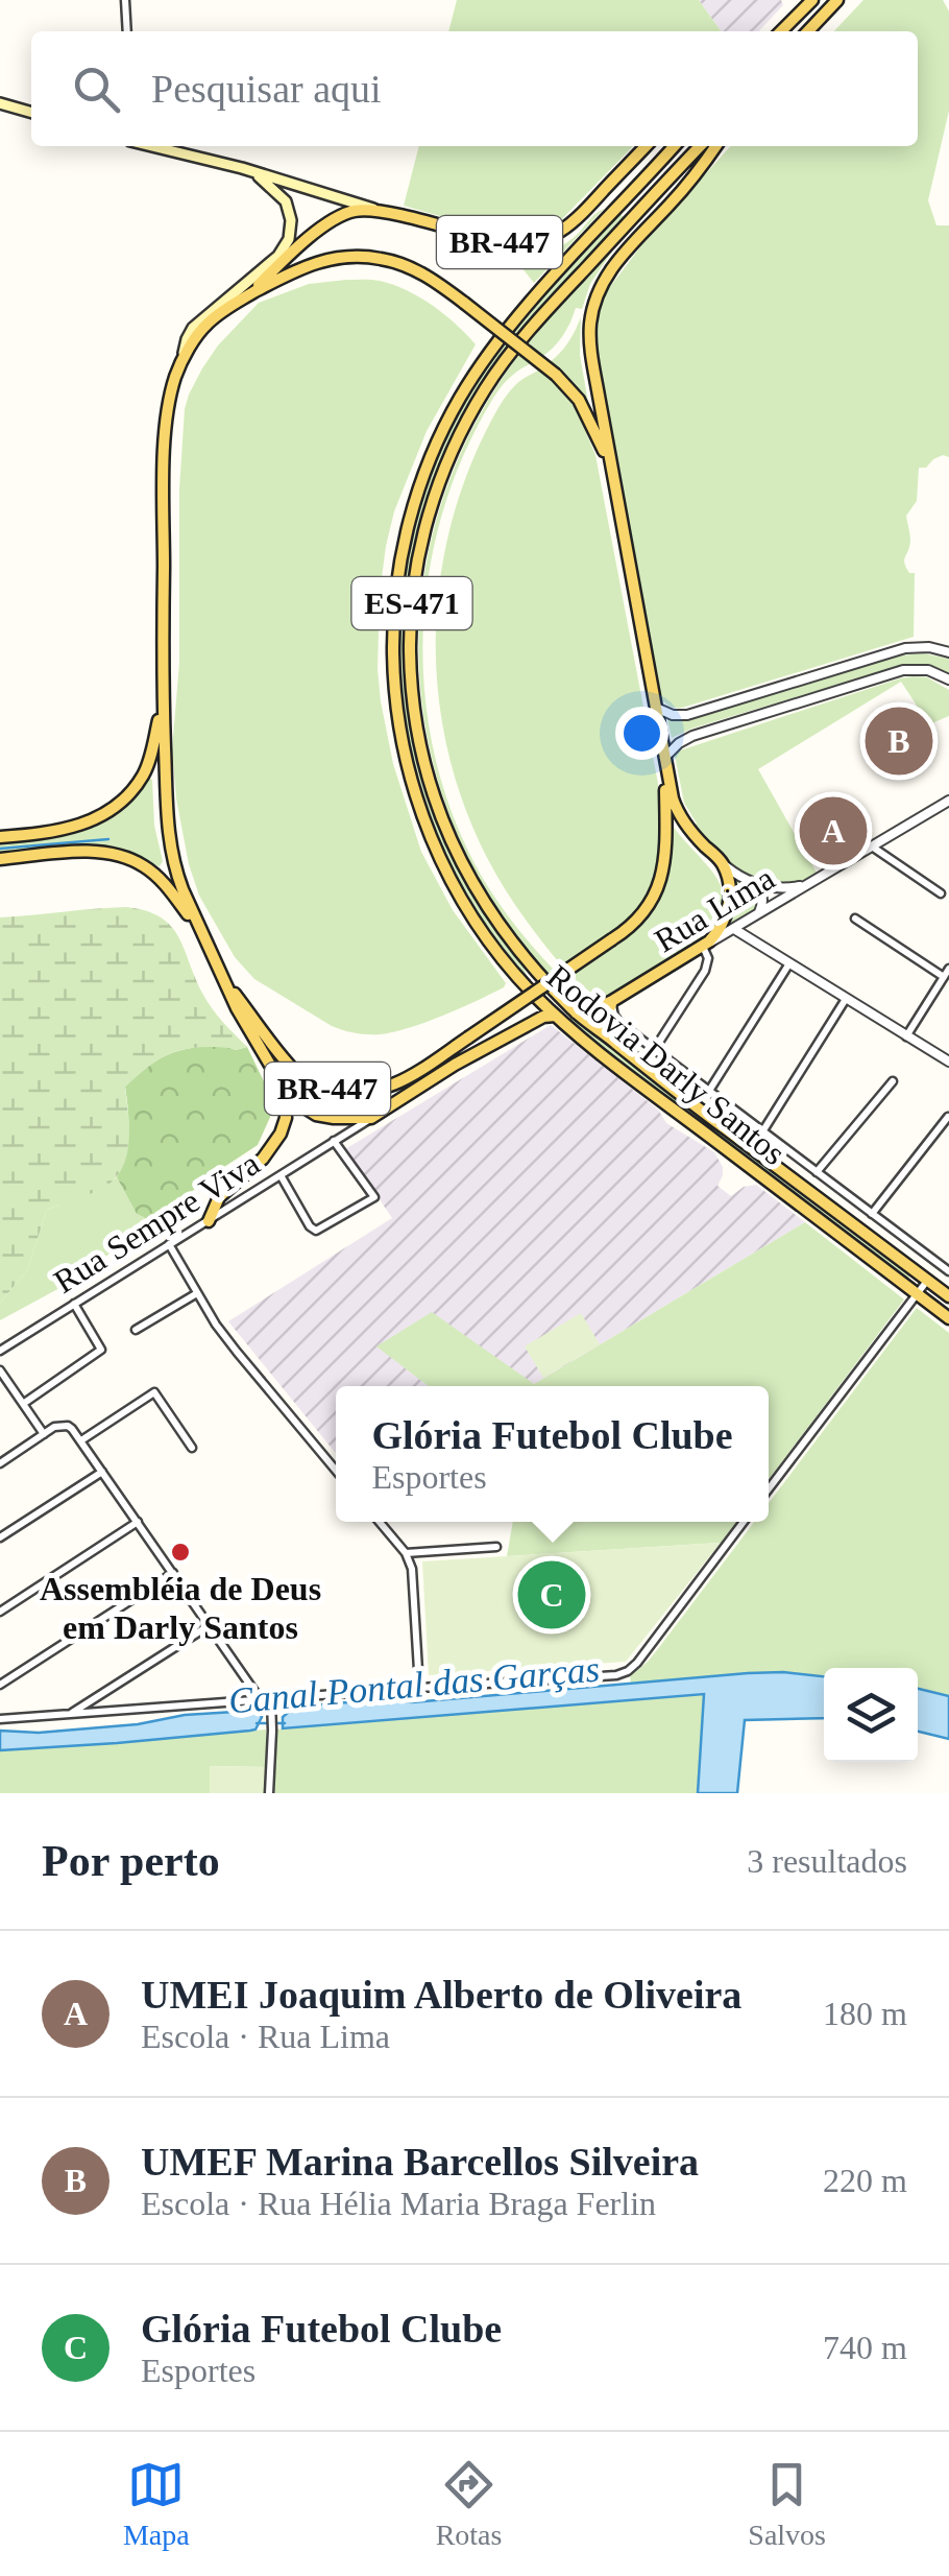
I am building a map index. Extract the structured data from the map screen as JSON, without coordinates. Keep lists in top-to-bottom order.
{
  "streets": {
    "main road": [
      "BR-447",
      "ES-471",
      "Rua Lima",
      "Rodovia Darly Santos",
      "Rua Sempre Viva"
    ]
  },
  "crossings": [
    ["BR-447", "Rua Sempre Viva"],
    ["Rua Lima", "Rodovia Darly Santos"],
    ["Rodovia Darly Santos", "Rua Sempre Viva"]
  ],
  "water": ["Canal Pontal das Garças"],
  "places": ["Assembléia de Deus em Darly Santos"],
  "page": {
    "search": "Pesquisar aqui",
    "pins": ["B", "A", "C"],
    "popup": ["Glória Futebol Clube", "Esportes"],
    "heading": ["Por perto", "3 resultados"],
    "list": [
      {
        "mark": "A",
        "name": "UMEI Joaquim Alberto de Oliveira",
        "note": "Escola · Rua Lima",
        "value": "180 m"
      },
      {
        "mark": "B",
        "name": "UMEF Marina Barcellos Silveira",
        "note": "Escola · Rua Hélia Maria Braga Ferlin",
        "value": "220 m"
      },
      {
        "mark": "C",
        "name": "Glória Futebol Clube",
        "note": "Esportes",
        "value": "740 m"
      }
    ],
    "nav": ["Mapa", "Rotas", "Salvos"]
  }
}
